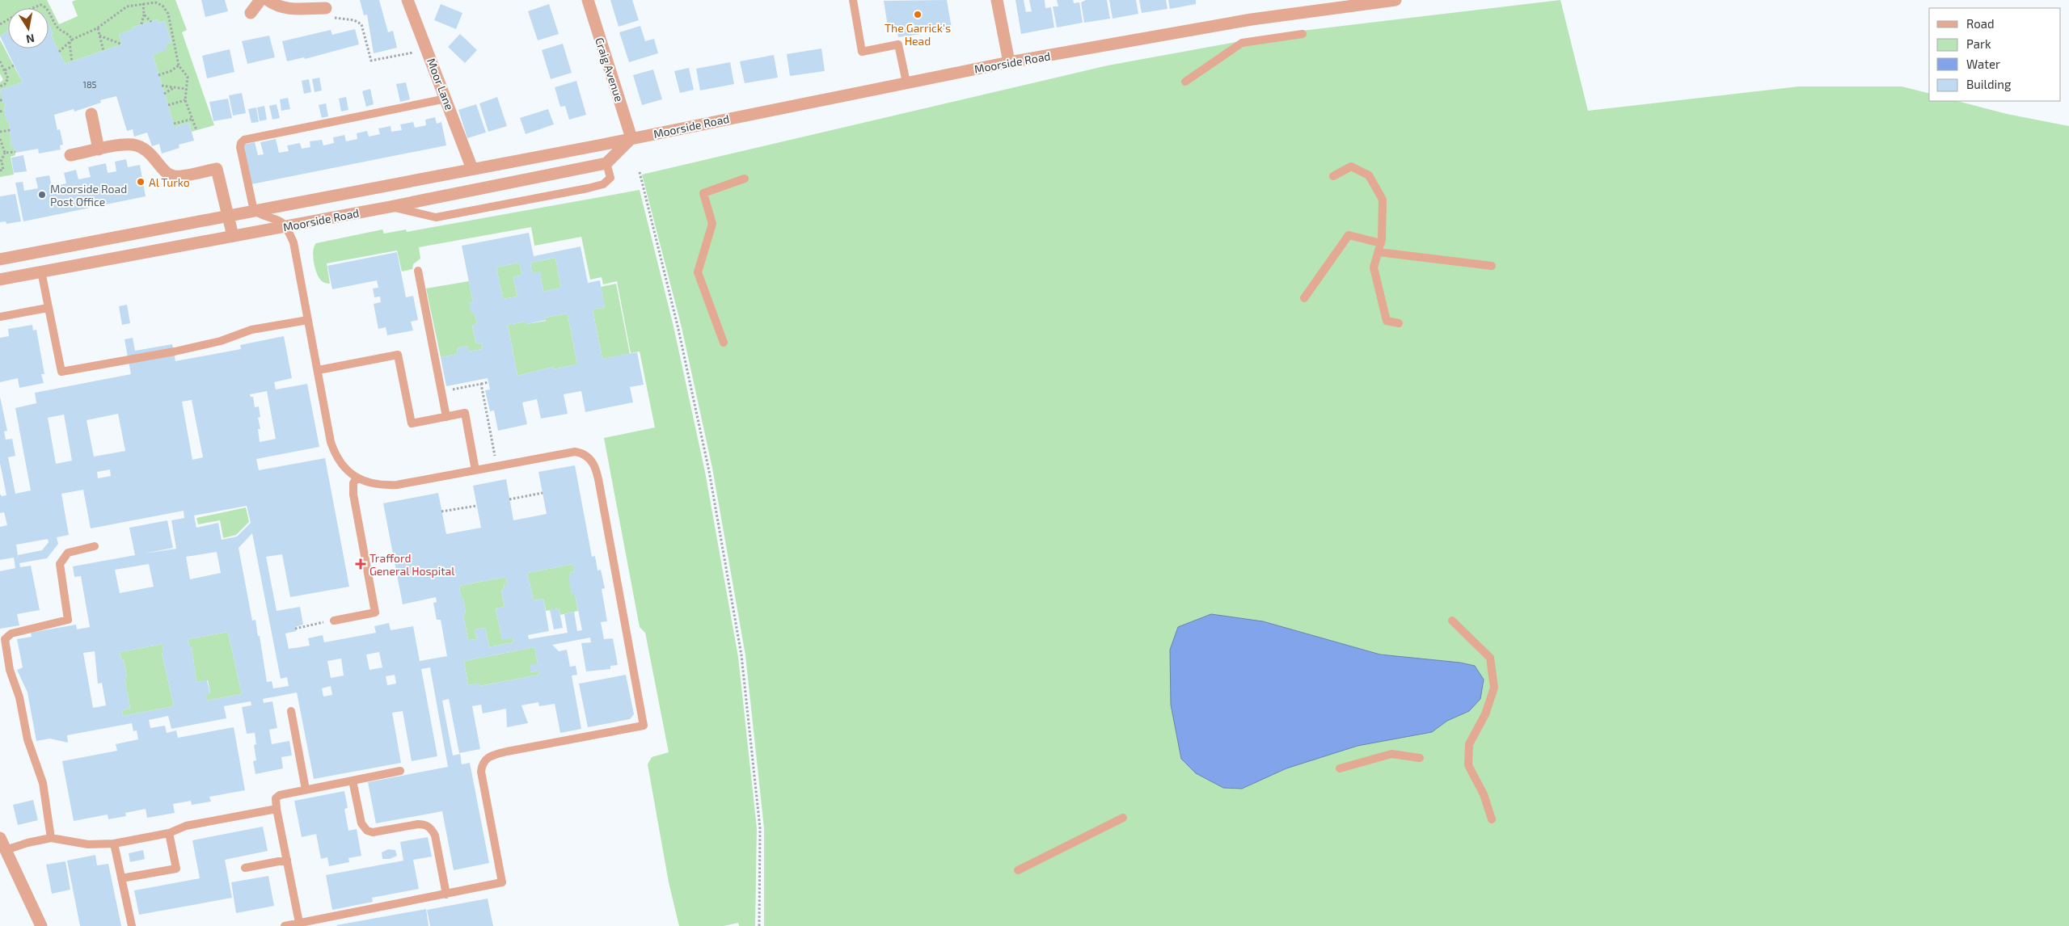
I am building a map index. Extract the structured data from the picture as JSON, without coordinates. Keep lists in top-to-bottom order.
{
  "streets": {
    "street": ["Moorside Road", "Craig Avenue", "Moor Lane"]
  },
  "crossings": [
    ["Moorside Road", "Craig Avenue"],
    ["Moorside Road", "Moor Lane"]
  ],
  "places": {
    "other": ["The Garrick's Head", "Al Turko", "Moorside Road Post Office"],
    "health": ["Trafford General Hospital"]
  },
  "house_numbers": ["185"],
  "legend": [
    "Road",
    "Park",
    "Water",
    "Building"
  ],
  "north": "bottom"
}
